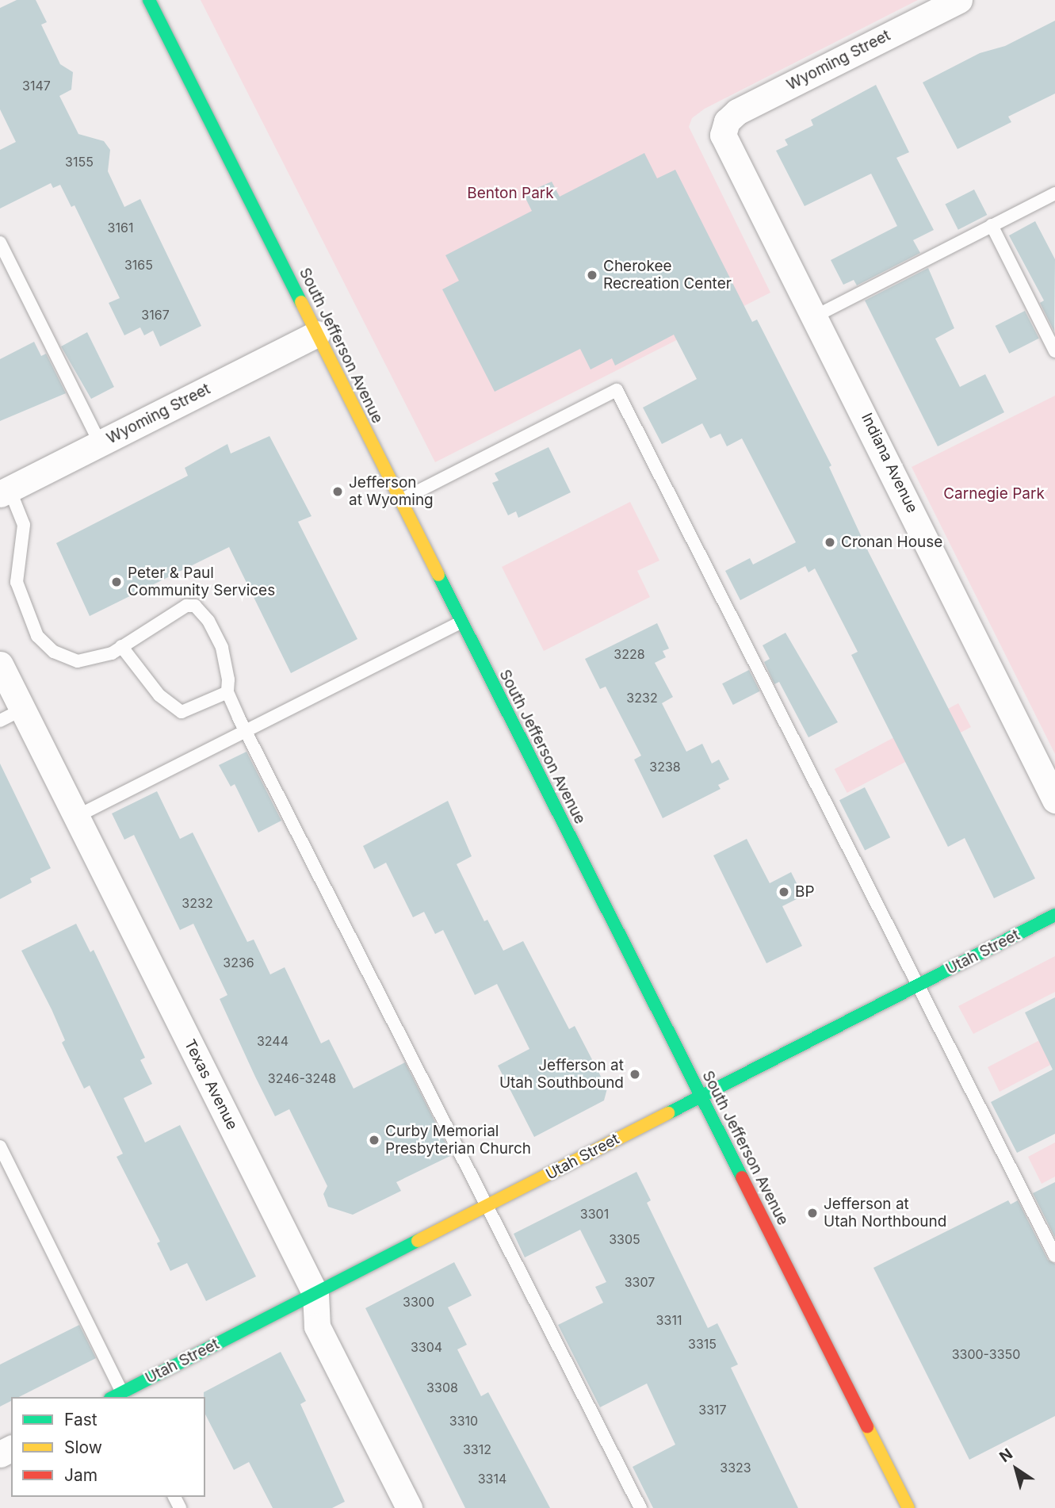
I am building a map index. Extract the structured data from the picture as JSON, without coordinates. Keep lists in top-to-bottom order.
{
  "streets": {
    "main road": ["South Jefferson Avenue", "Utah Street"],
    "street": ["Wyoming Street", "Indiana Avenue", "Texas Avenue"]
  },
  "crossings": [
    ["Wyoming Street", "South Jefferson Avenue"],
    ["Wyoming Street", "Indiana Avenue"],
    ["South Jefferson Avenue", "Utah Street"],
    ["Utah Street", "Texas Avenue"]
  ],
  "parks": ["Benton Park", "Carnegie Park"],
  "places": [
    "Cherokee Recreation Center",
    "Jefferson at Wyoming",
    "Cronan House",
    "Peter & Paul Community Services",
    "BP",
    "Jefferson at Utah Southbound",
    "Curby Memorial Presbyterian Church",
    "Jefferson at Utah Northbound"
  ],
  "house_numbers": [
    "3147",
    "3155",
    "3161",
    "3165",
    "3167",
    "3228",
    "3232",
    "3238",
    "3232",
    "3236",
    "3244",
    "3246-3248",
    "3301",
    "3305",
    "3307",
    "3300",
    "3311",
    "3315",
    "3304",
    "3300-3350",
    "3308",
    "3317",
    "3310",
    "3312",
    "3323",
    "3314"
  ],
  "legend": ["Fast", "Slow", "Jam"],
  "north": "top left"
}
